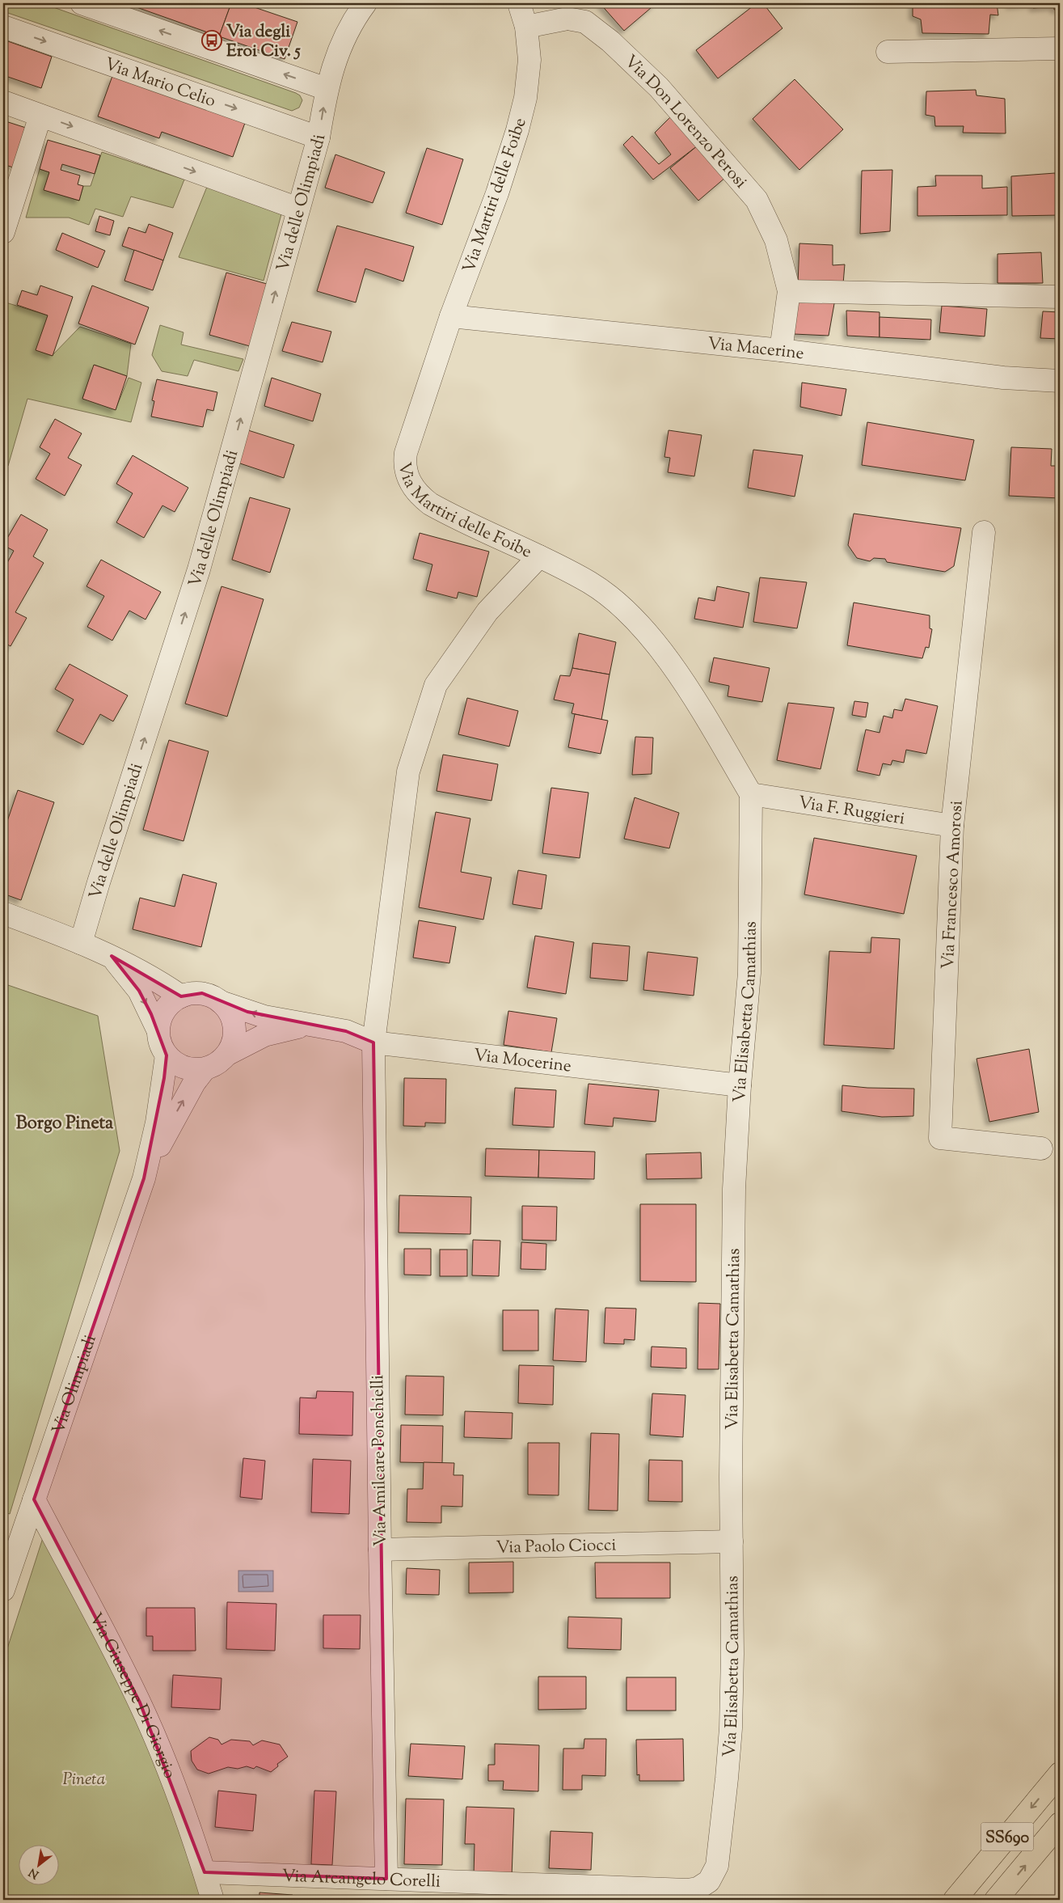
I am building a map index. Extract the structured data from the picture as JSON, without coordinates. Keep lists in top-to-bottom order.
{
  "streets": {
    "highway": ["SS690"],
    "street": [
      "Via Mario Celio",
      "Via Don Lorenzo Perosi",
      "Via Martiri delle Foibe",
      "Via delle Olimpiadi",
      "Via Macerine",
      "Via F. Ruggieri",
      "Via Francesco Amorosi",
      "Via Elisabetta Camathias",
      "Via Mocerine",
      "Via Olimpiadi",
      "Via Amilcare Ponchielli",
      "Via Paolo Ciocci",
      "Via Giuseppe Di Giorgio",
      "Via Arcangelo Corelli"
    ]
  },
  "crossings": [
    ["Via Mario Celio", "Via delle Olimpiadi"],
    ["Via Don Lorenzo Perosi", "Via Martiri delle Foibe"],
    ["Via Don Lorenzo Perosi", "Via Macerine"],
    ["Via Martiri delle Foibe", "Via Macerine"],
    ["Via Martiri delle Foibe", "Via F. Ruggieri"],
    ["Via Martiri delle Foibe", "Via Elisabetta Camathias"],
    ["Via Martiri delle Foibe", "Via Amilcare Ponchielli"],
    ["Via F. Ruggieri", "Via Francesco Amorosi"],
    ["Via F. Ruggieri", "Via Elisabetta Camathias"],
    ["Via Elisabetta Camathias", "Via Mocerine"],
    ["Via Elisabetta Camathias", "Via Paolo Ciocci"],
    ["Via Elisabetta Camathias", "Via Arcangelo Corelli"],
    ["Via Mocerine", "Via Olimpiadi"],
    ["Via Mocerine", "Via Amilcare Ponchielli"],
    ["Via Olimpiadi", "Via Giuseppe Di Giorgio"],
    ["Via Amilcare Ponchielli", "Via Paolo Ciocci"],
    ["Via Amilcare Ponchielli", "Via Arcangelo Corelli"],
    ["Via Giuseppe Di Giorgio", "Via Arcangelo Corelli"]
  ],
  "one_way": ["Via delle Olimpiadi"],
  "districts": ["Borgo Pineta"],
  "parks": ["Pineta"],
  "places": {
    "bus stop": ["Via degli Eroi Civ. 5"]
  },
  "north": "bottom left"
}
